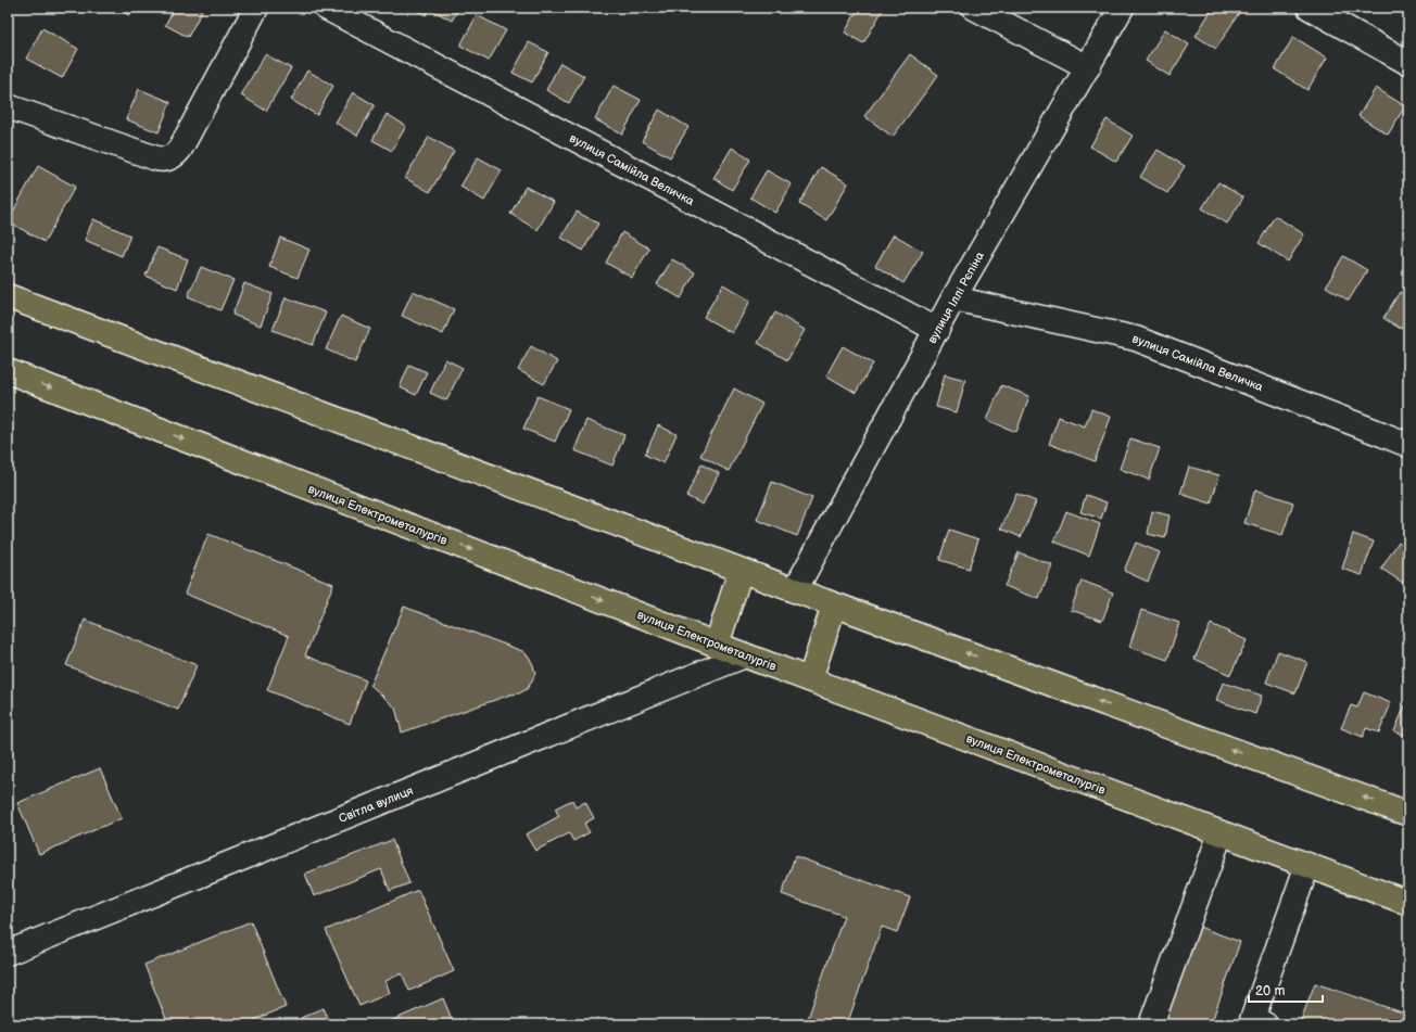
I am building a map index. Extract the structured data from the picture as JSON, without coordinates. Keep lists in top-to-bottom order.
{
  "streets": {
    "main road": ["вулиця Електрометалургів"],
    "street": ["вулиця Самійла Величка", "вулиця Іллі Рєпіна", "Світла вулиця"]
  },
  "crossings": [
    ["вулиця Самійла Величка", "вулиця Іллі Рєпіна"],
    ["вулиця Електрометалургів", "Світла вулиця"]
  ],
  "scale_bar": "20 m"
}
